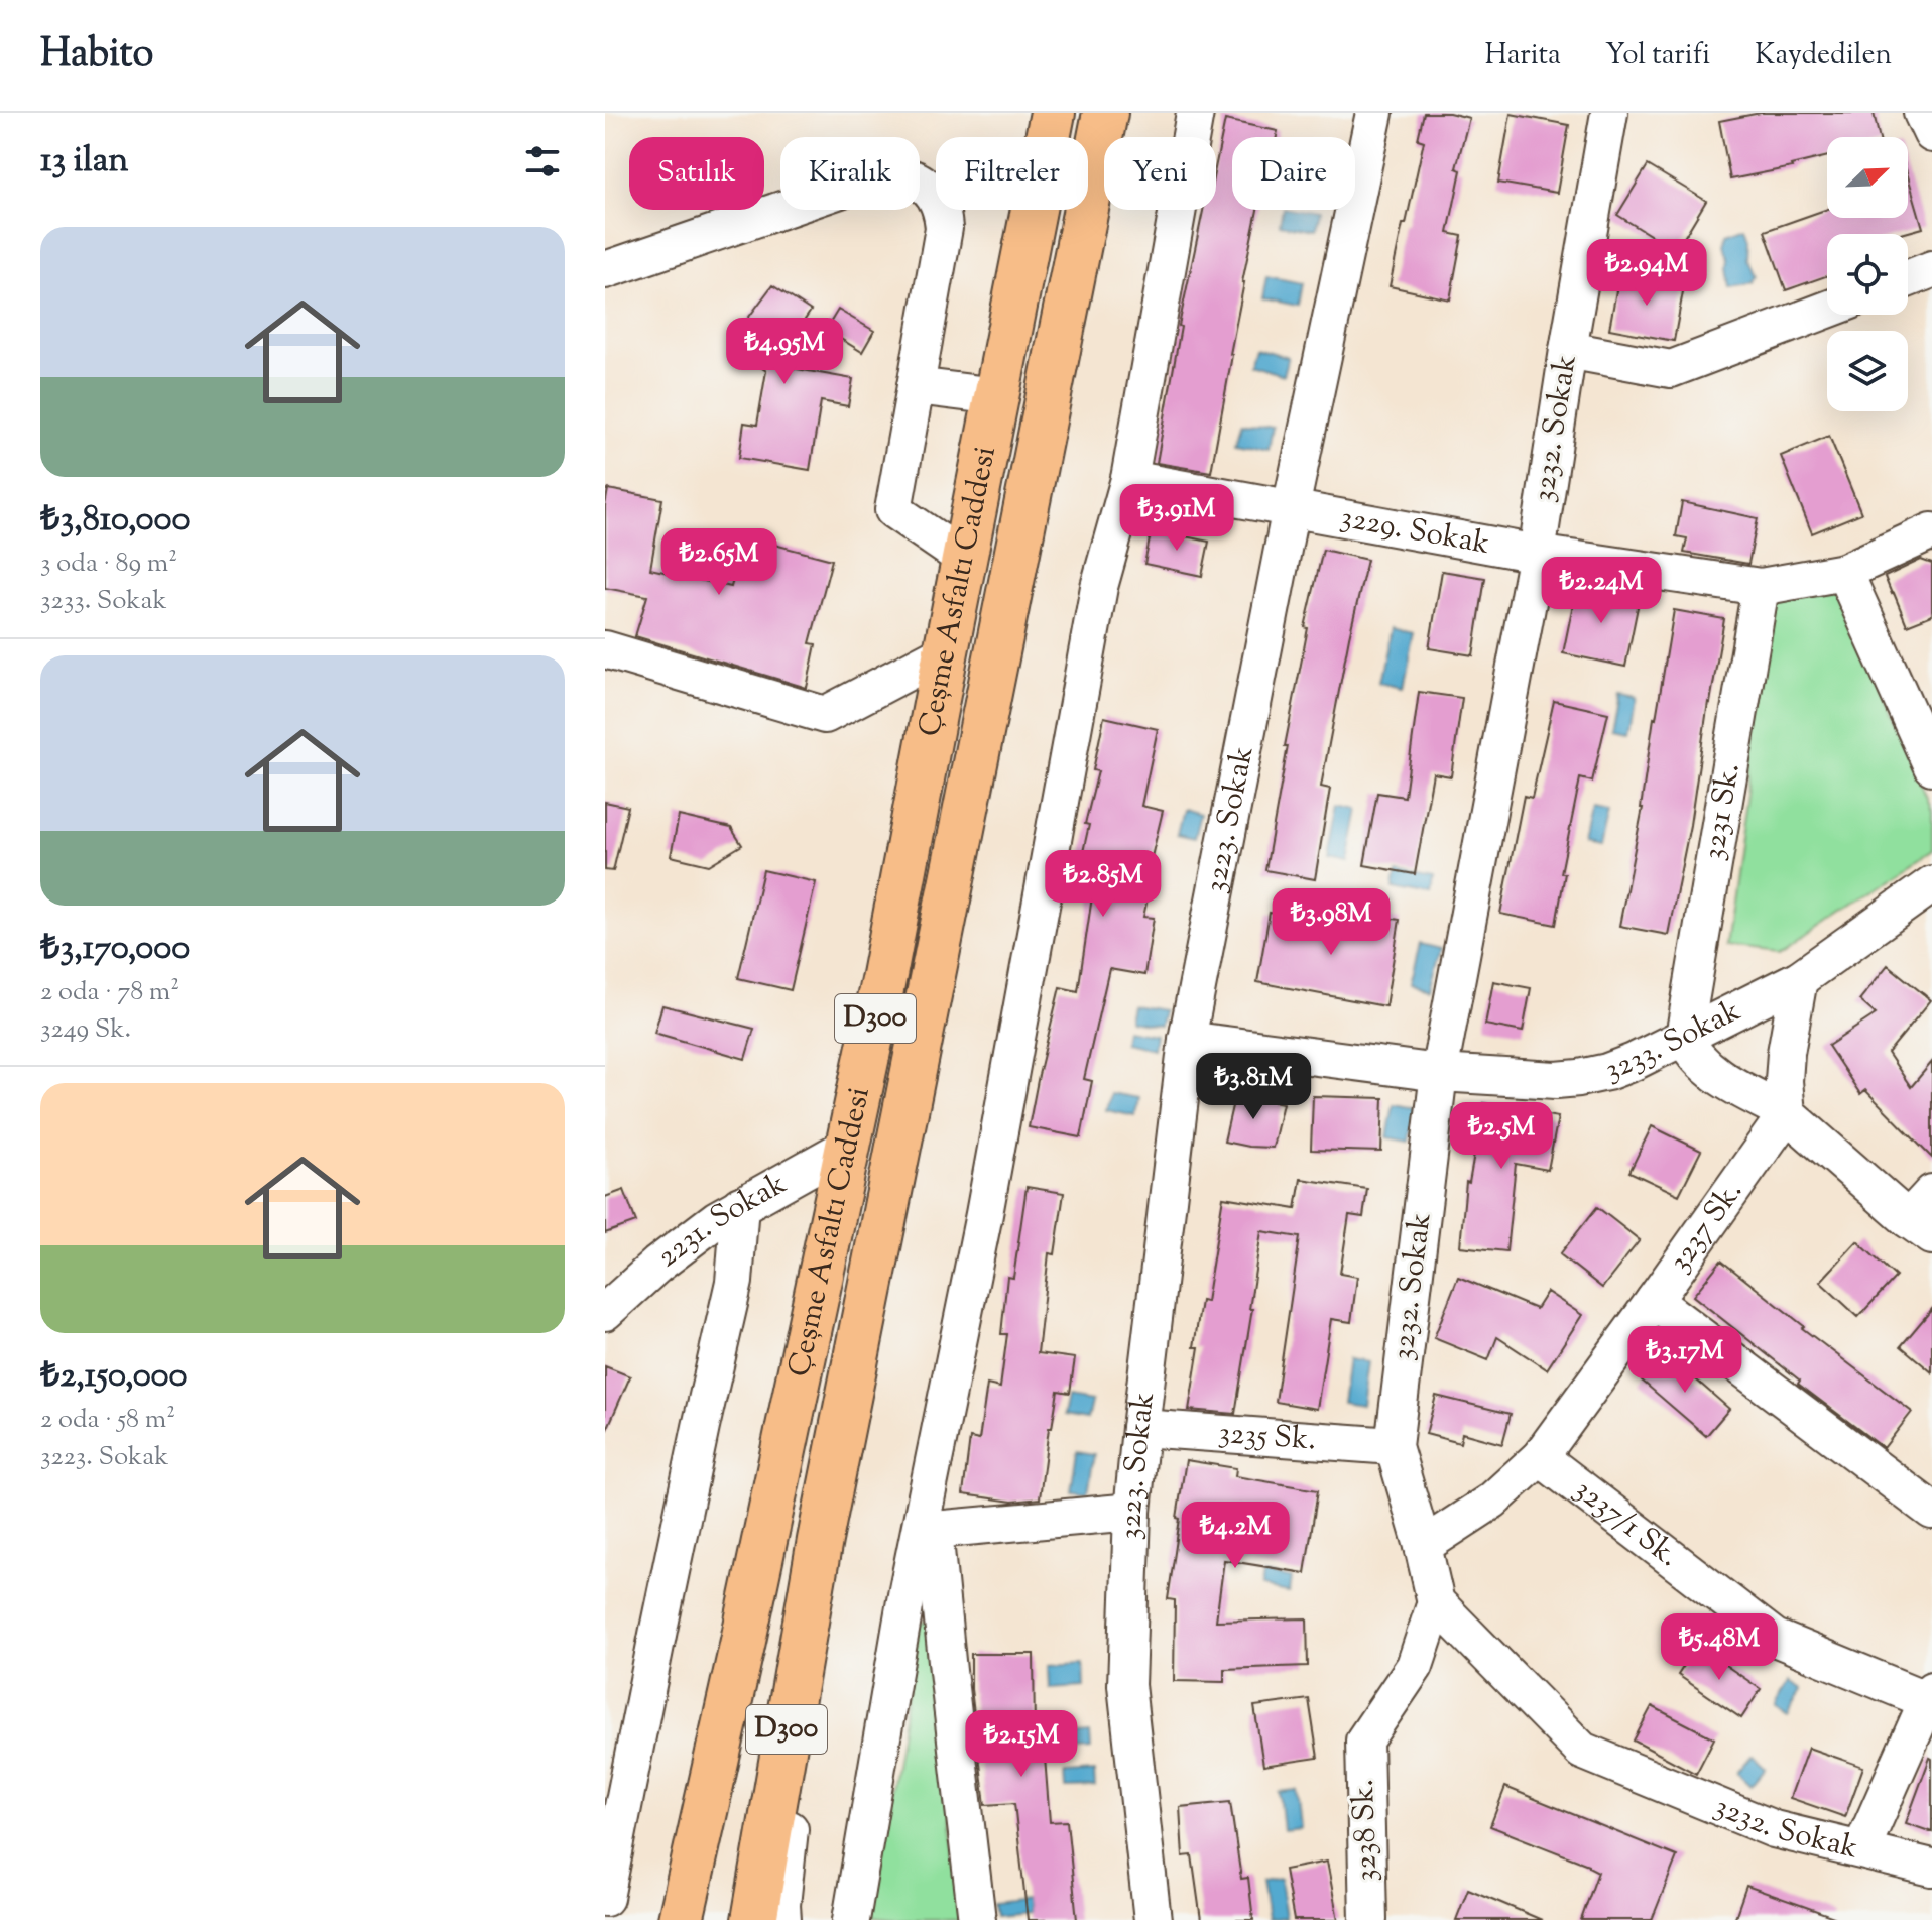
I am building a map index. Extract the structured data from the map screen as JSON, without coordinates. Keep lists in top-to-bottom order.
{
  "streets": {
    "highway": ["Çeşme Asfaltı Caddesi", "D300"],
    "street": [
      "3232. Sokak",
      "3229. Sokak",
      "3231 Sk.",
      "3223. Sokak",
      "3233. Sokak",
      "2231. Sokak",
      "3237 Sk.",
      "3235 Sk.",
      "3237/1 Sk.",
      "3238 Sk."
    ]
  },
  "crossings": [
    ["3232. Sokak", "3229. Sokak"],
    ["3232. Sokak", "3233. Sokak"],
    ["3232. Sokak", "3237 Sk."],
    ["3232. Sokak", "3235 Sk."],
    ["3232. Sokak", "3238 Sk."],
    ["3229. Sokak", "3231 Sk."],
    ["3229. Sokak", "3223. Sokak"],
    ["Çeşme Asfaltı Caddesi", "2231. Sokak"],
    ["3231 Sk.", "3233. Sokak"],
    ["3223. Sokak", "3233. Sokak"],
    ["3223. Sokak", "3235 Sk."],
    ["3237 Sk.", "3237/1 Sk."]
  ],
  "north": "top right",
  "page": {
    "header": "Habito",
    "nav": ["Harita", "Yol tarifi", "Kaydedilen"],
    "heading": "13 ilan",
    "chip": [
      "Satılık",
      "Kiralık",
      "Filtreler",
      "Yeni",
      "Daire"
    ],
    "list": [
      {
        "name": "₺3,810,000",
        "note": "3 oda · 89 m² · 3233. Sokak"
      },
      {
        "name": "₺3,170,000",
        "note": "2 oda · 78 m² · 3249 Sk."
      },
      {
        "name": "₺2,150,000",
        "note": "2 oda · 58 m² · 3223. Sokak"
      }
    ],
    "price": [
      "₺2.94M",
      "₺4.95M",
      "₺3.91M",
      "₺2.65M",
      "₺2.24M",
      "₺2.85M",
      "₺3.98M",
      "₺3.81M",
      "₺2.5M",
      "₺3.17M",
      "₺4.2M",
      "₺5.48M",
      "₺2.15M"
    ]
  }
}
